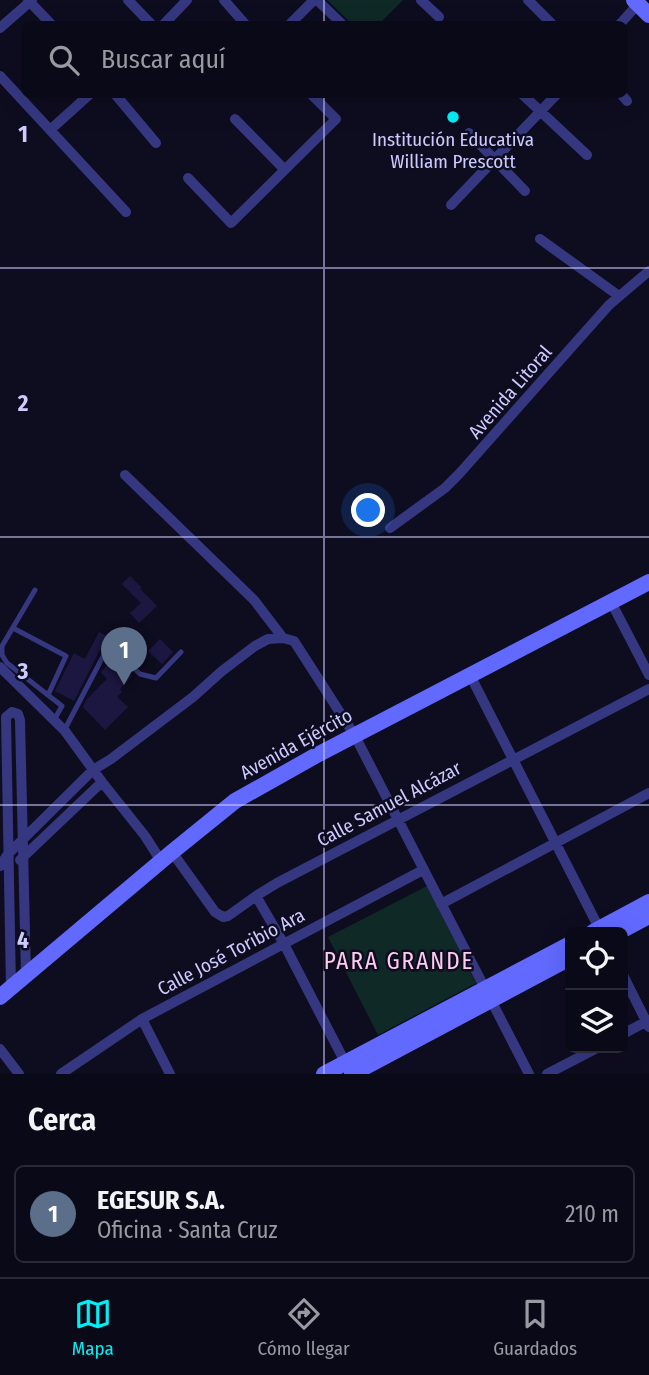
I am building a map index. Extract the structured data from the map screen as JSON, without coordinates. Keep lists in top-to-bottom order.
{
  "streets": {
    "main road": ["Avenida Ejército"],
    "street": ["Avenida Litoral", "Calle Samuel Alcázar", "Calle José Toribio Ara"]
  },
  "crossings": [
    ["Avenida Ejército", "Calle Samuel Alcázar"]
  ],
  "districts": ["PARA GRANDE"],
  "places": ["Institución Educativa William Prescott"],
  "page": {
    "search": "Buscar aquí",
    "pins": "1",
    "heading": "Cerca",
    "list": [
      {
        "mark": "1",
        "name": "EGESUR S.A.",
        "note": "Oficina · Santa Cruz",
        "value": "210 m"
      }
    ],
    "nav": ["Mapa", "Cómo llegar", "Guardados"]
  },
  "grid": {
    "rows": [
      "1",
      "2",
      "3",
      "4"
    ]
  }
}
